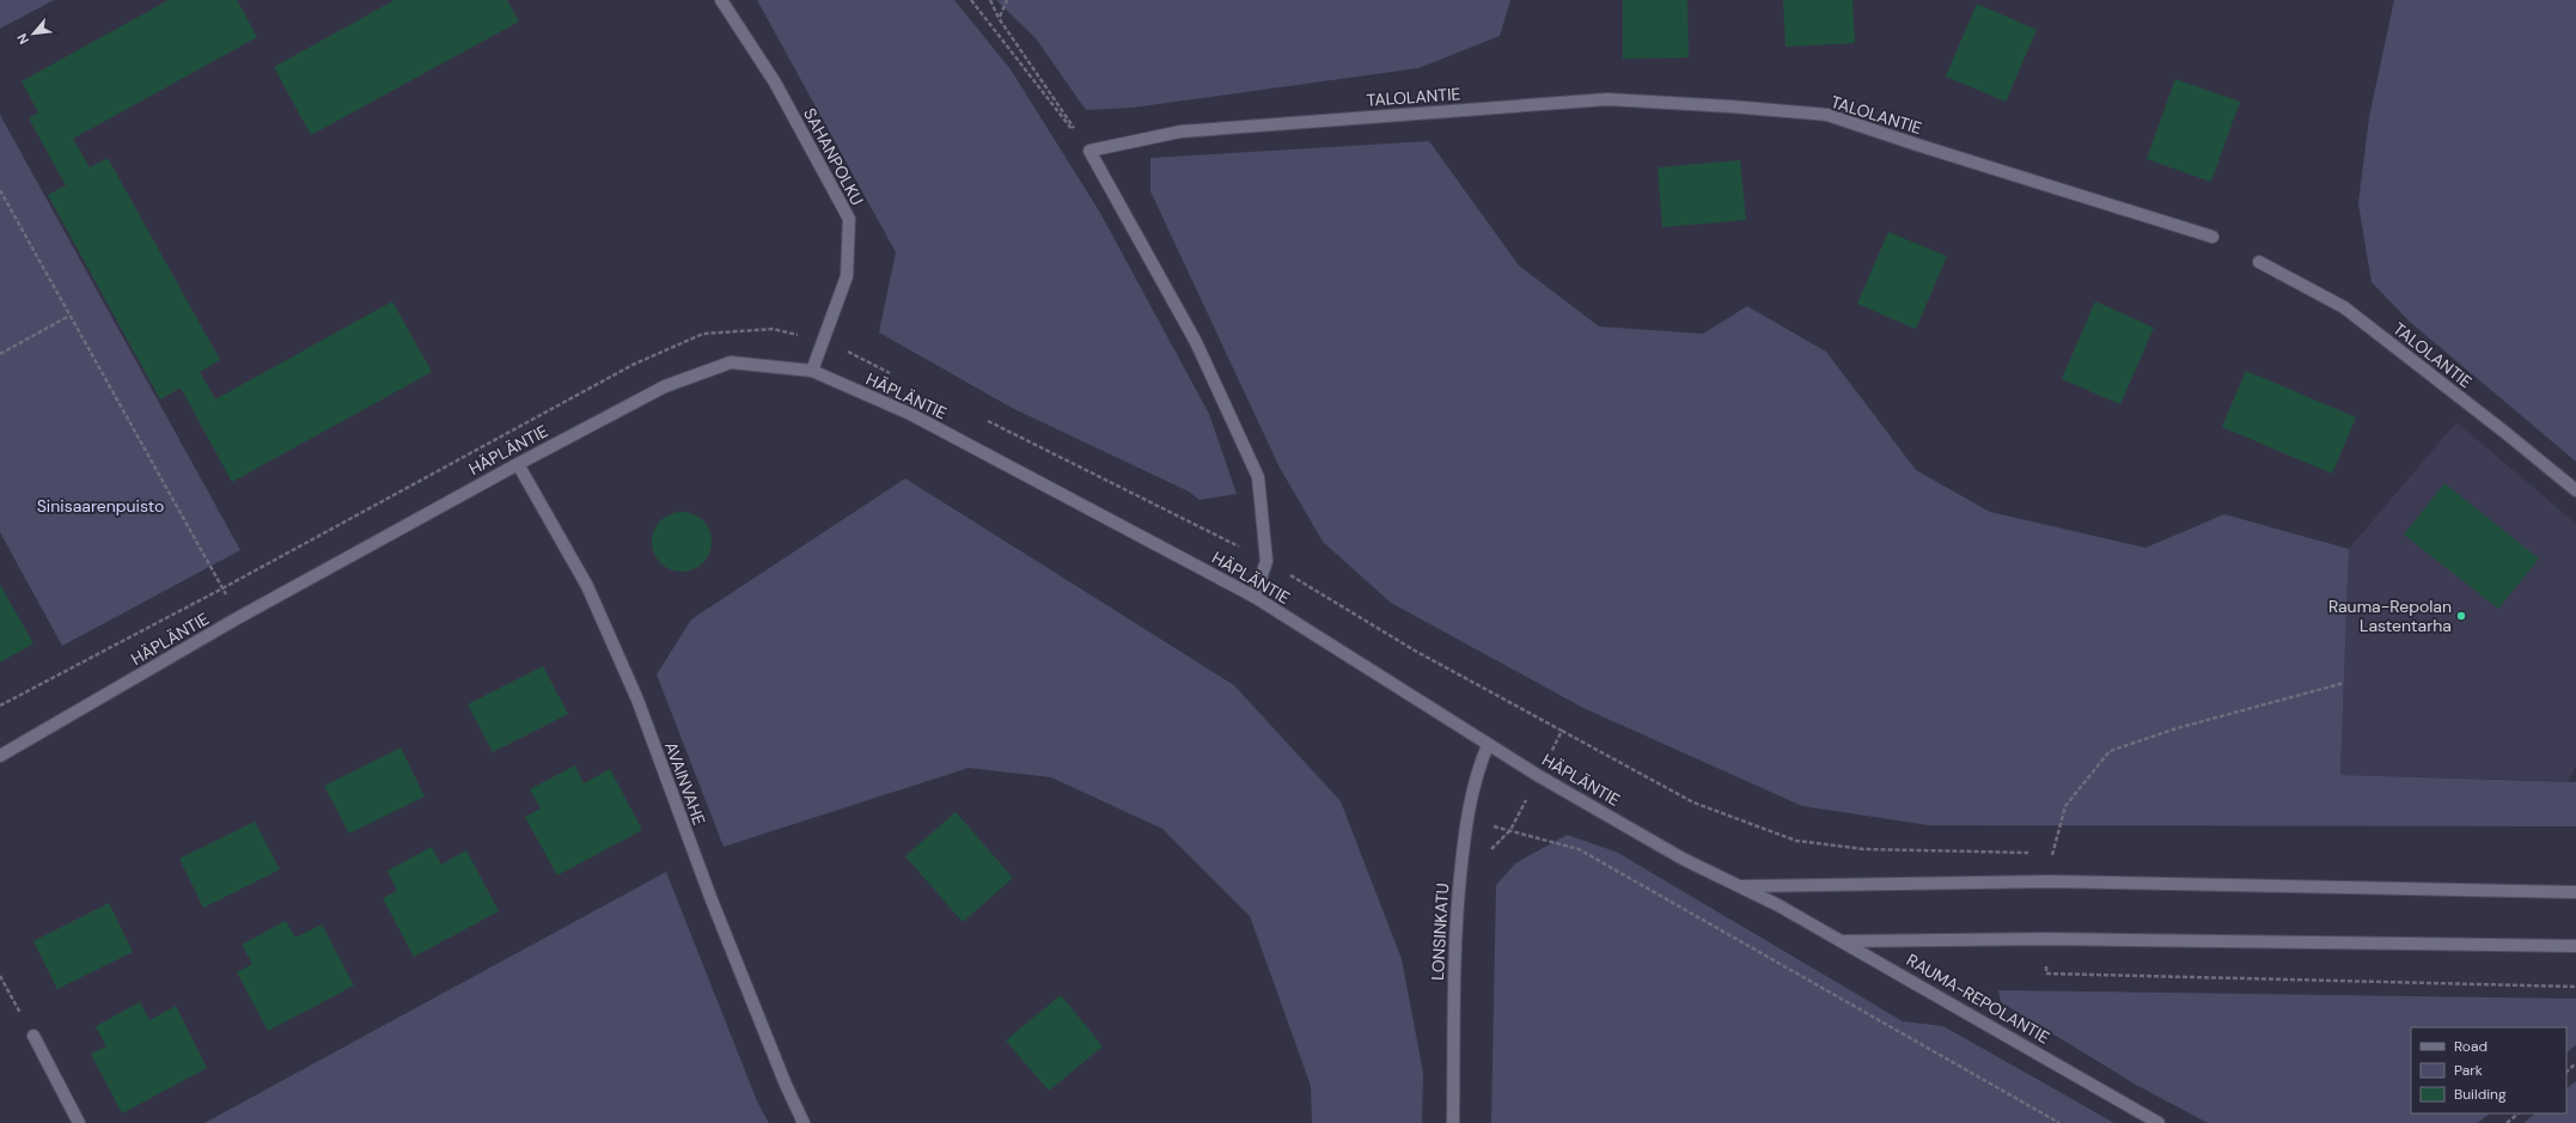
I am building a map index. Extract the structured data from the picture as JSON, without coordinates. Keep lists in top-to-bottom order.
{
  "streets": {
    "street": [
      "TALOLANTIE",
      "SAHANPOLKU",
      "HÄPLÄNTIE",
      "AVAINVAHE",
      "LONSINKATU",
      "RAUMA-REPOLANTIE"
    ]
  },
  "crossings": [
    ["SAHANPOLKU", "HÄPLÄNTIE"],
    ["HÄPLÄNTIE", "AVAINVAHE"],
    ["HÄPLÄNTIE", "LONSINKATU"],
    ["HÄPLÄNTIE", "RAUMA-REPOLANTIE"]
  ],
  "parks": ["Sinisaarenpuisto"],
  "places": ["Rauma-Repolan Lastentarha"],
  "legend": ["Road", "Park", "Building"],
  "north": "bottom left"
}
